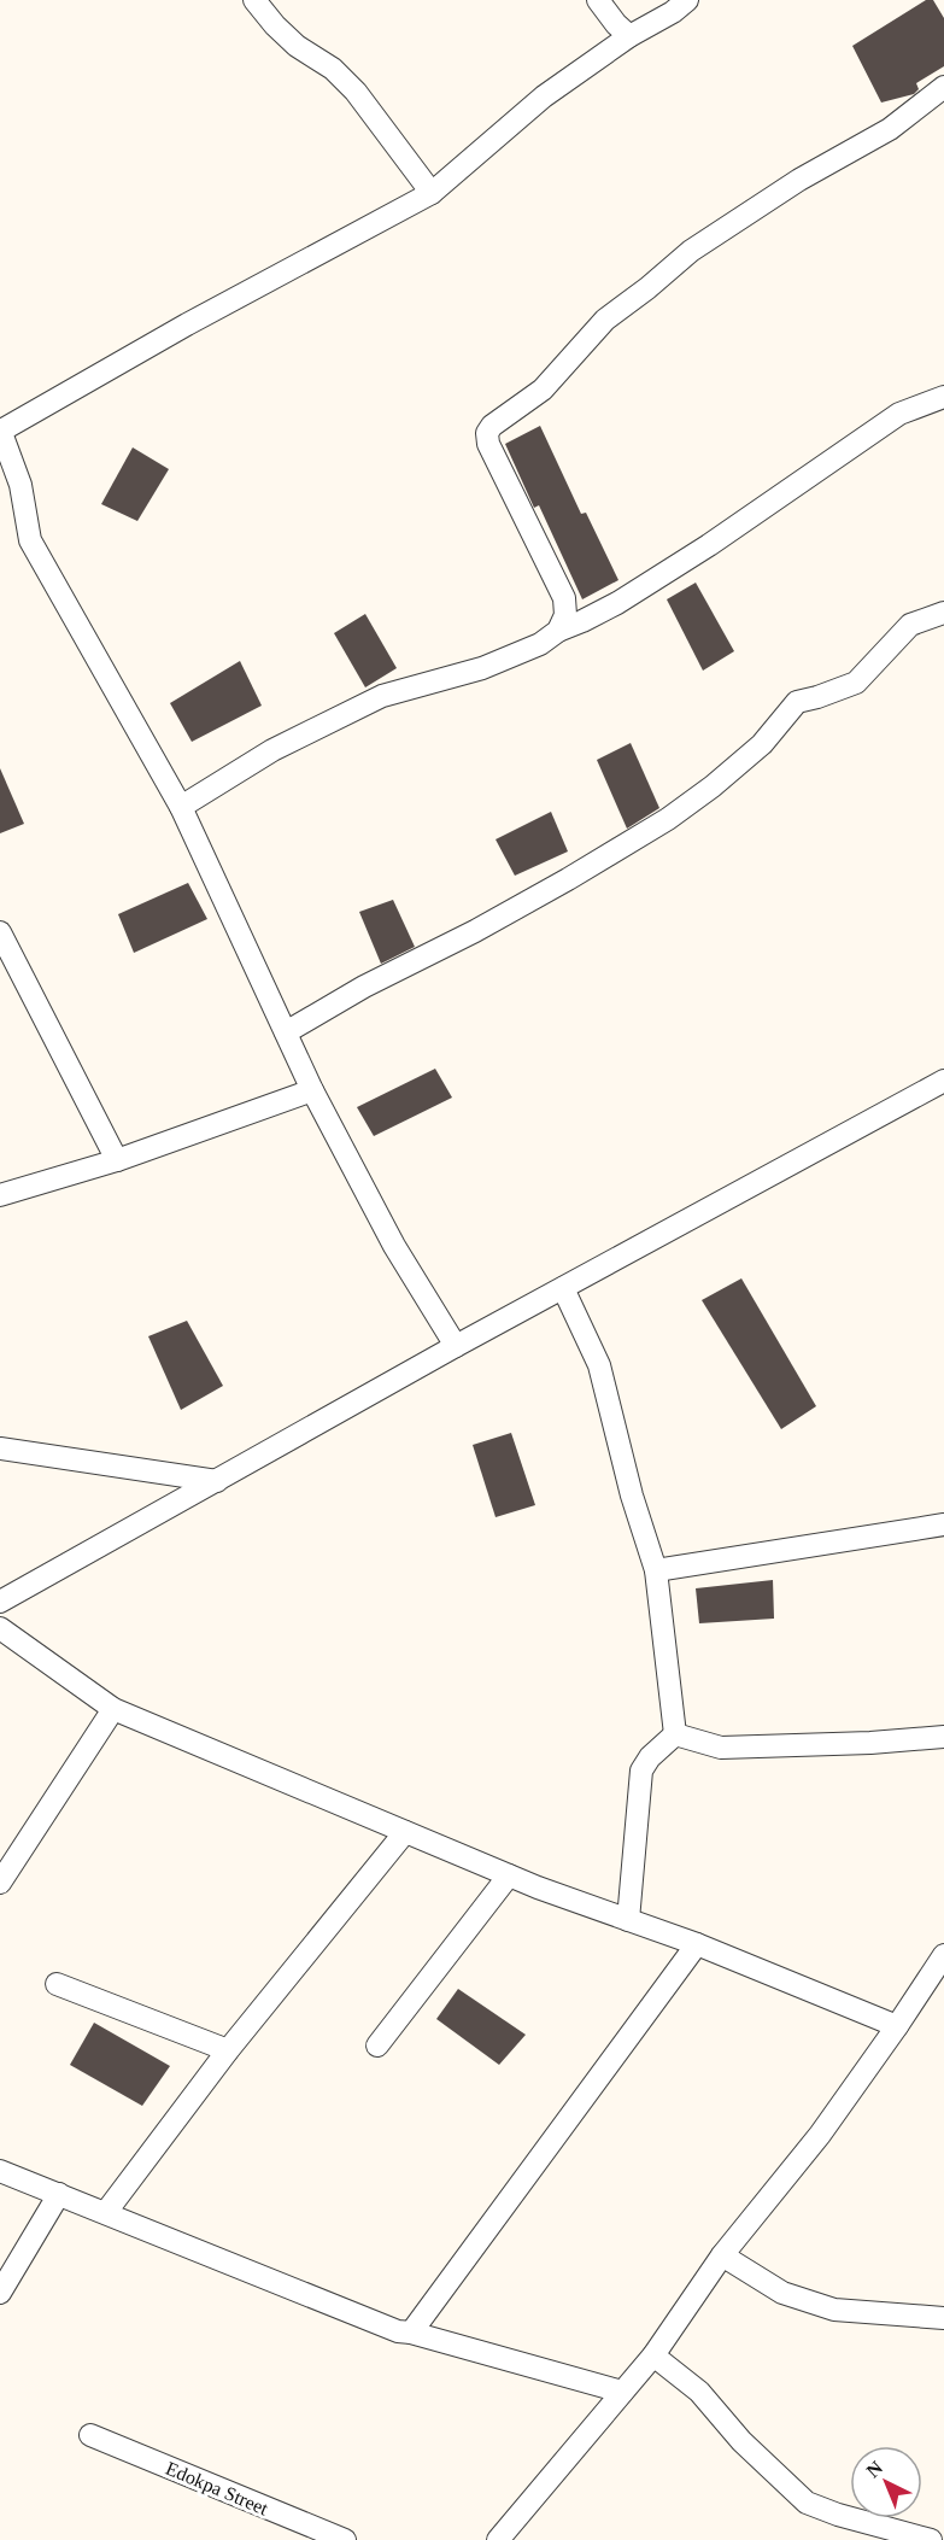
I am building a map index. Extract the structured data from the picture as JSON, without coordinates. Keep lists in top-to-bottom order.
{
  "streets": {
    "street": ["Edokpa Street"]
  },
  "north": "top left"
}
